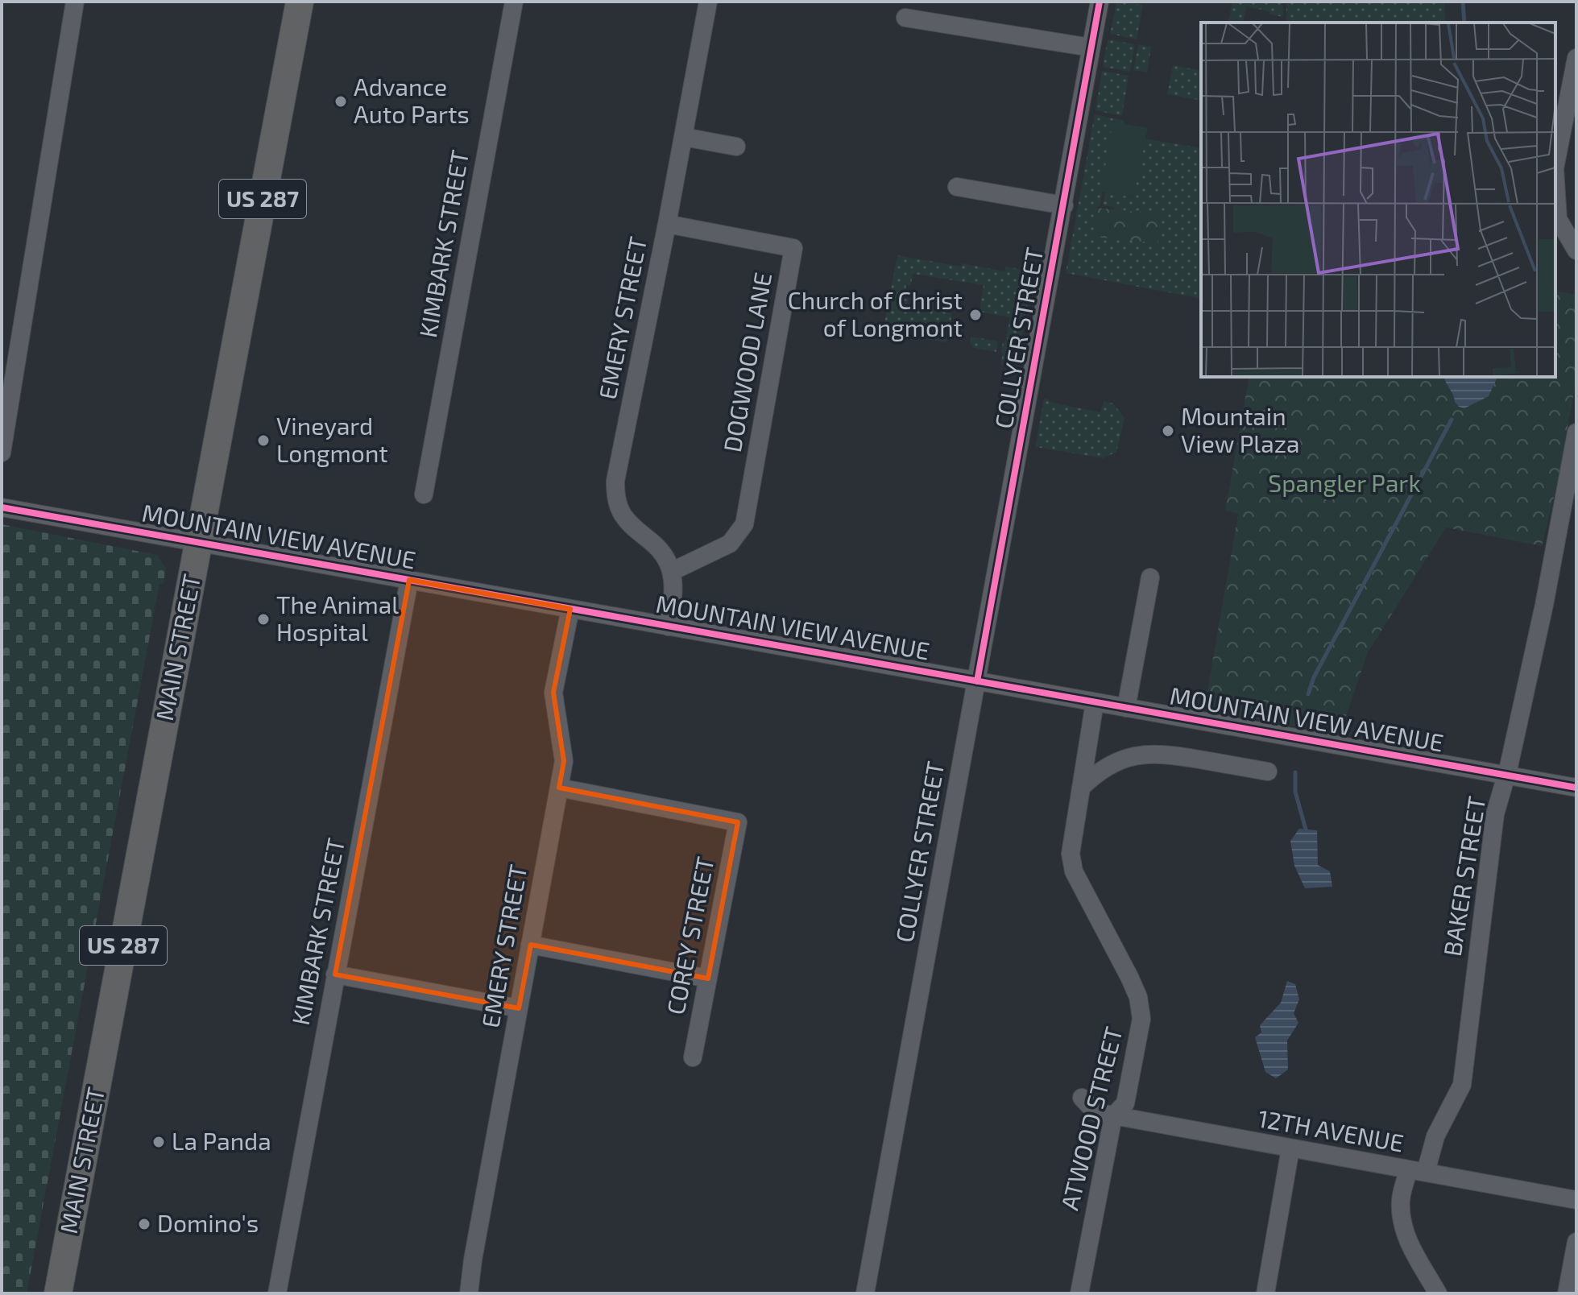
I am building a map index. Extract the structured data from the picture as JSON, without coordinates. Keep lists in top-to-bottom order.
{
  "streets": {
    "highway": ["US 287", "MAIN STREET"],
    "street": [
      "KIMBARK STREET",
      "EMERY STREET",
      "COLLYER STREET",
      "DOGWOOD LANE",
      "MOUNTAIN VIEW AVENUE",
      "BAKER STREET",
      "COREY STREET",
      "ATWOOD STREET",
      "12TH AVENUE"
    ]
  },
  "crossings": [
    ["KIMBARK STREET", "MOUNTAIN VIEW AVENUE"],
    ["EMERY STREET", "DOGWOOD LANE"],
    ["EMERY STREET", "MOUNTAIN VIEW AVENUE"],
    ["EMERY STREET", "COREY STREET"],
    ["COLLYER STREET", "MOUNTAIN VIEW AVENUE"],
    ["MOUNTAIN VIEW AVENUE", "MAIN STREET"],
    ["MOUNTAIN VIEW AVENUE", "BAKER STREET"],
    ["MOUNTAIN VIEW AVENUE", "ATWOOD STREET"],
    ["BAKER STREET", "12TH AVENUE"],
    ["ATWOOD STREET", "12TH AVENUE"]
  ],
  "parks": ["Spangler Park"],
  "places": [
    "Advance Auto Parts",
    "Church of Christ of Longmont",
    "Mountain View Plaza",
    "Vineyard Longmont",
    "The Animal Hospital",
    "La Panda",
    "Domino's"
  ]
}
